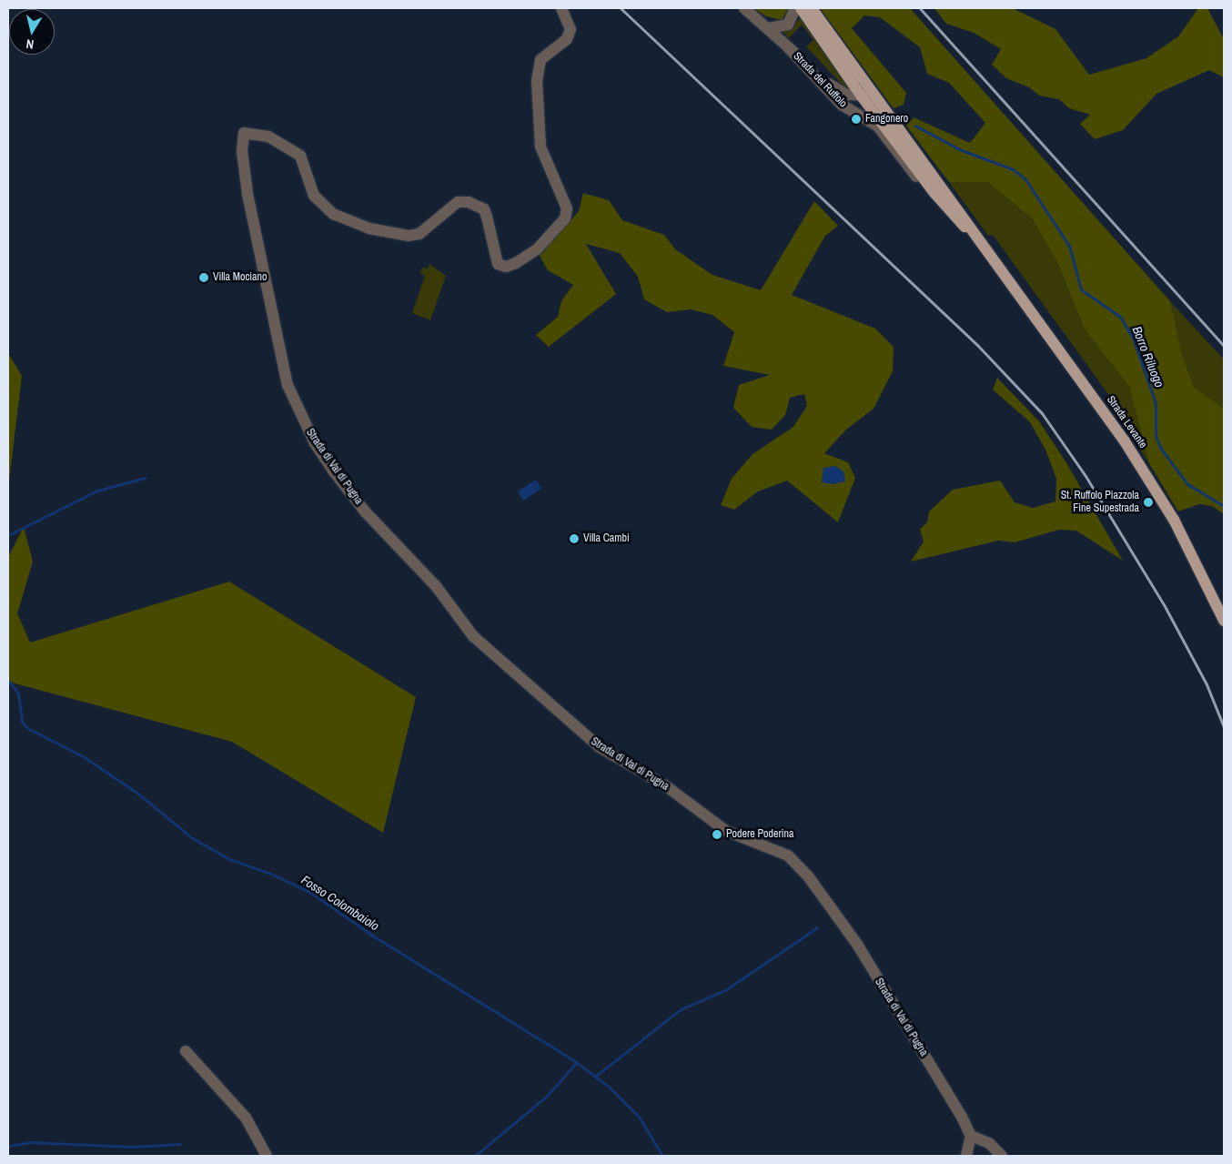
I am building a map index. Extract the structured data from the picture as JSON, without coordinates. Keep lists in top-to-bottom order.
{
  "streets": {
    "main road": ["Strada Levante"],
    "street": ["Strada del Ruffolo", "Strada di Val di Pugna"]
  },
  "crossings": [
    ["Strada del Ruffolo", "Strada Levante"]
  ],
  "water": ["Borro Riluogo", "Fosso Colombaiolo"],
  "places": [
    "Fangonero",
    "Villa Mociano",
    "St. Ruffolo Piazzola Fine Supestrada",
    "Villa Cambi",
    "Podere Poderina"
  ],
  "north": "bottom"
}
